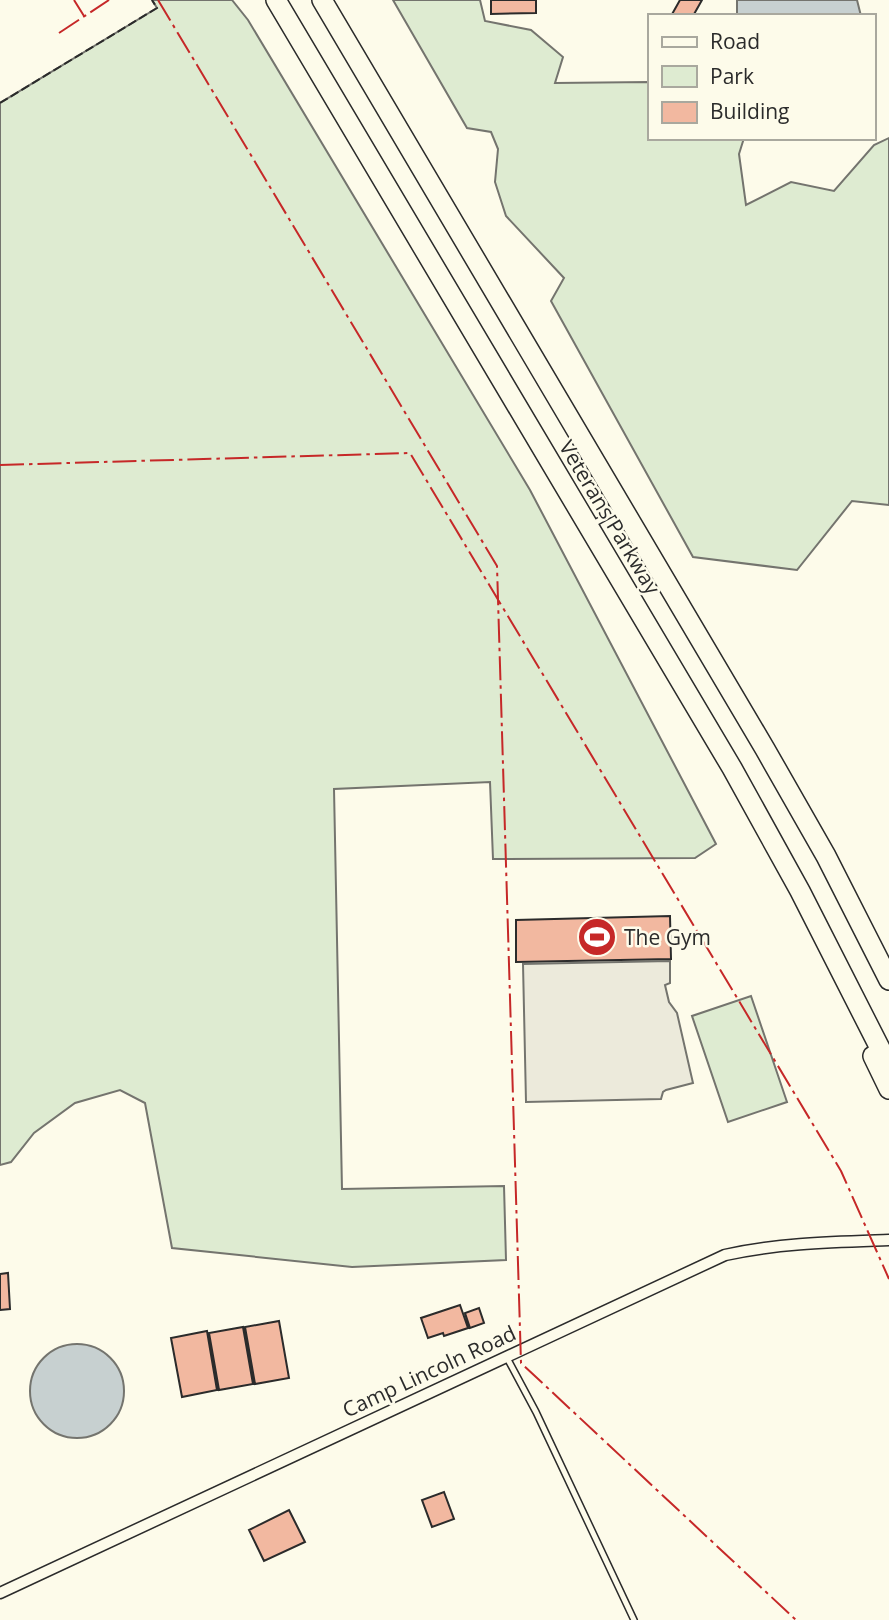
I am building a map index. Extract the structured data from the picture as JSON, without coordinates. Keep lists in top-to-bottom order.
{
  "streets": {
    "highway": ["Veterans Parkway"],
    "street": ["Camp Lincoln Road"]
  },
  "places": {
    "sports": ["The Gym"]
  },
  "legend": ["Road", "Park", "Building"]
}
